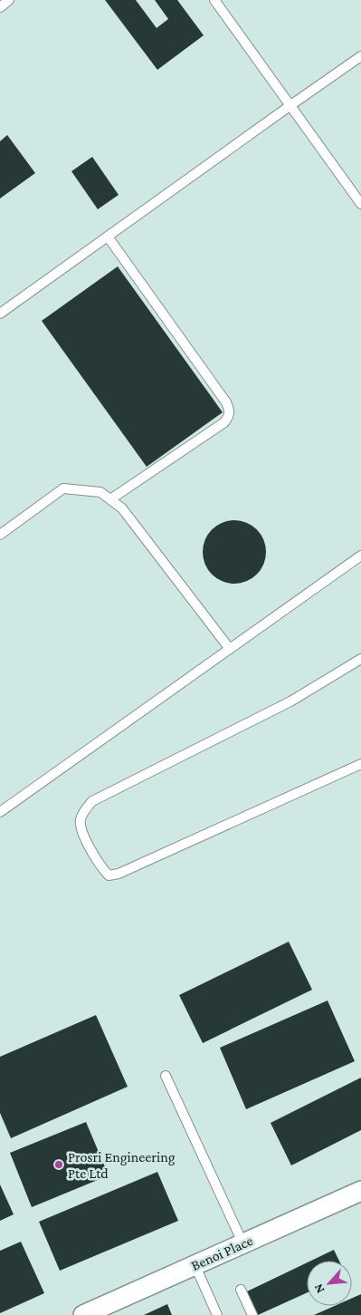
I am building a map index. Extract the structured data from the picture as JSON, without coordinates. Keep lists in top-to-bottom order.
{
  "streets": {
    "street": ["Benoi Place"]
  },
  "places": ["Prosri Engineering Pte Ltd"],
  "north": "bottom left"
}
